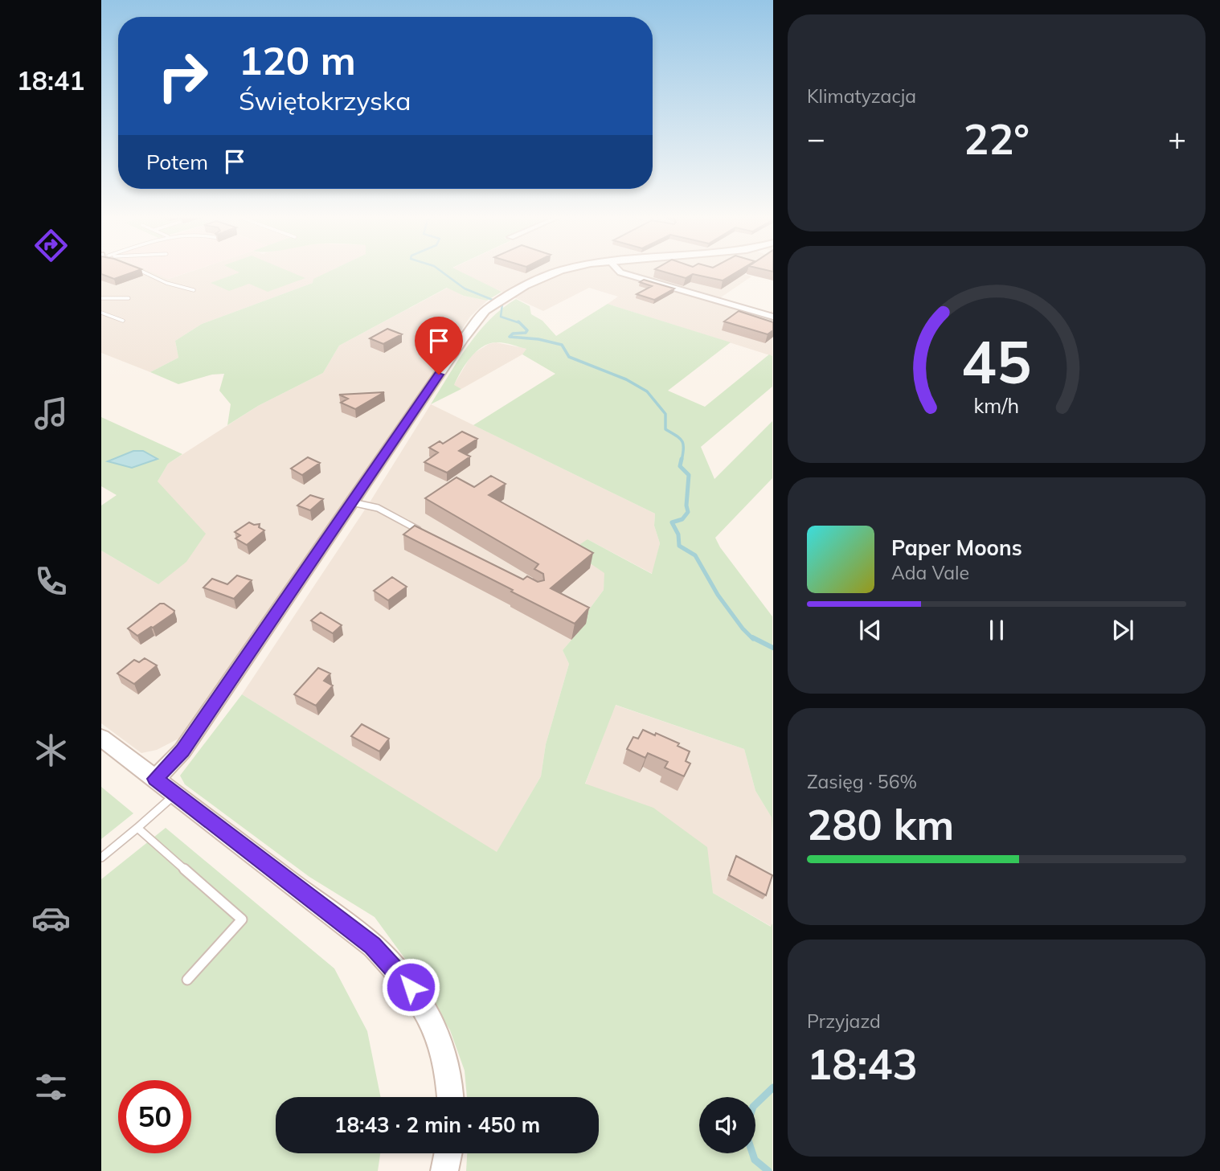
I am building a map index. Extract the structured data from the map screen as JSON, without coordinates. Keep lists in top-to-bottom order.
{
  "page": {
    "tabs": "18:41",
    "tile": [
      "Klimatyzacja",
      ["Zasięg · 56%", "280 km"],
      ["Przyjazd", "18:43"]
    ],
    "turn": ["120 m", "Świętokrzyska"],
    "heat": ["−", "22°", "+"],
    "then": "Potem",
    "song": ["Paper Moons", "Ada Vale"],
    "limit": "50",
    "trip": "18:43 · 2 min · 450 m",
    "gauge": ["45", "km/h"]
  }
}
